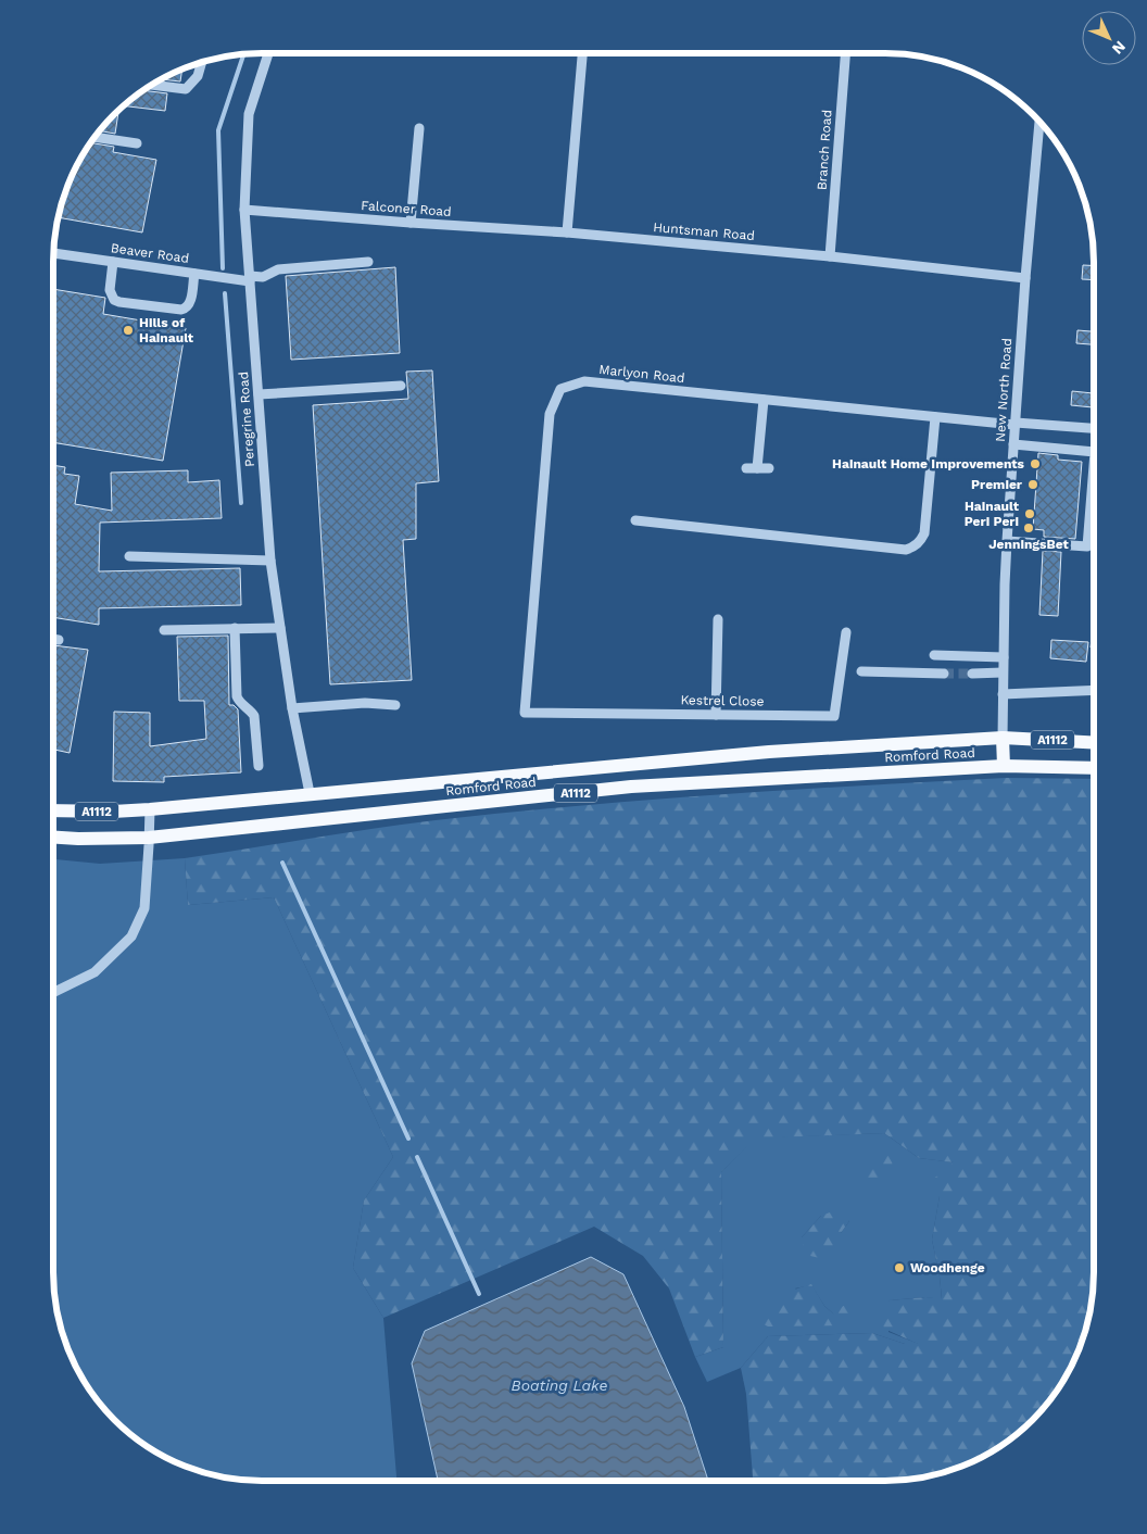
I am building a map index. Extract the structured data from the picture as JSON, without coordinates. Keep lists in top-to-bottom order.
{
  "streets": {
    "main road": ["A1112", "Romford Road"],
    "street": [
      "Branch Road",
      "Falconer Road",
      "Huntsman Road",
      "Beaver Road",
      "Marlyon Road",
      "New North Road",
      "Peregrine Road",
      "Kestrel Close"
    ]
  },
  "crossings": [
    ["Branch Road", "Huntsman Road"],
    ["Falconer Road", "Huntsman Road"],
    ["Falconer Road", "Peregrine Road"],
    ["Huntsman Road", "New North Road"],
    ["Beaver Road", "Peregrine Road"],
    ["Marlyon Road", "New North Road"],
    ["Marlyon Road", "Kestrel Close"],
    ["New North Road", "Romford Road"],
    ["Peregrine Road", "Romford Road"]
  ],
  "water": ["Boating Lake"],
  "places": [
    "Hills of Hainault",
    "Hainault Home Improvements",
    "Premier",
    "Hainault Peri Peri",
    "JenningsBet",
    "Woodhenge"
  ],
  "north": "bottom right"
}
